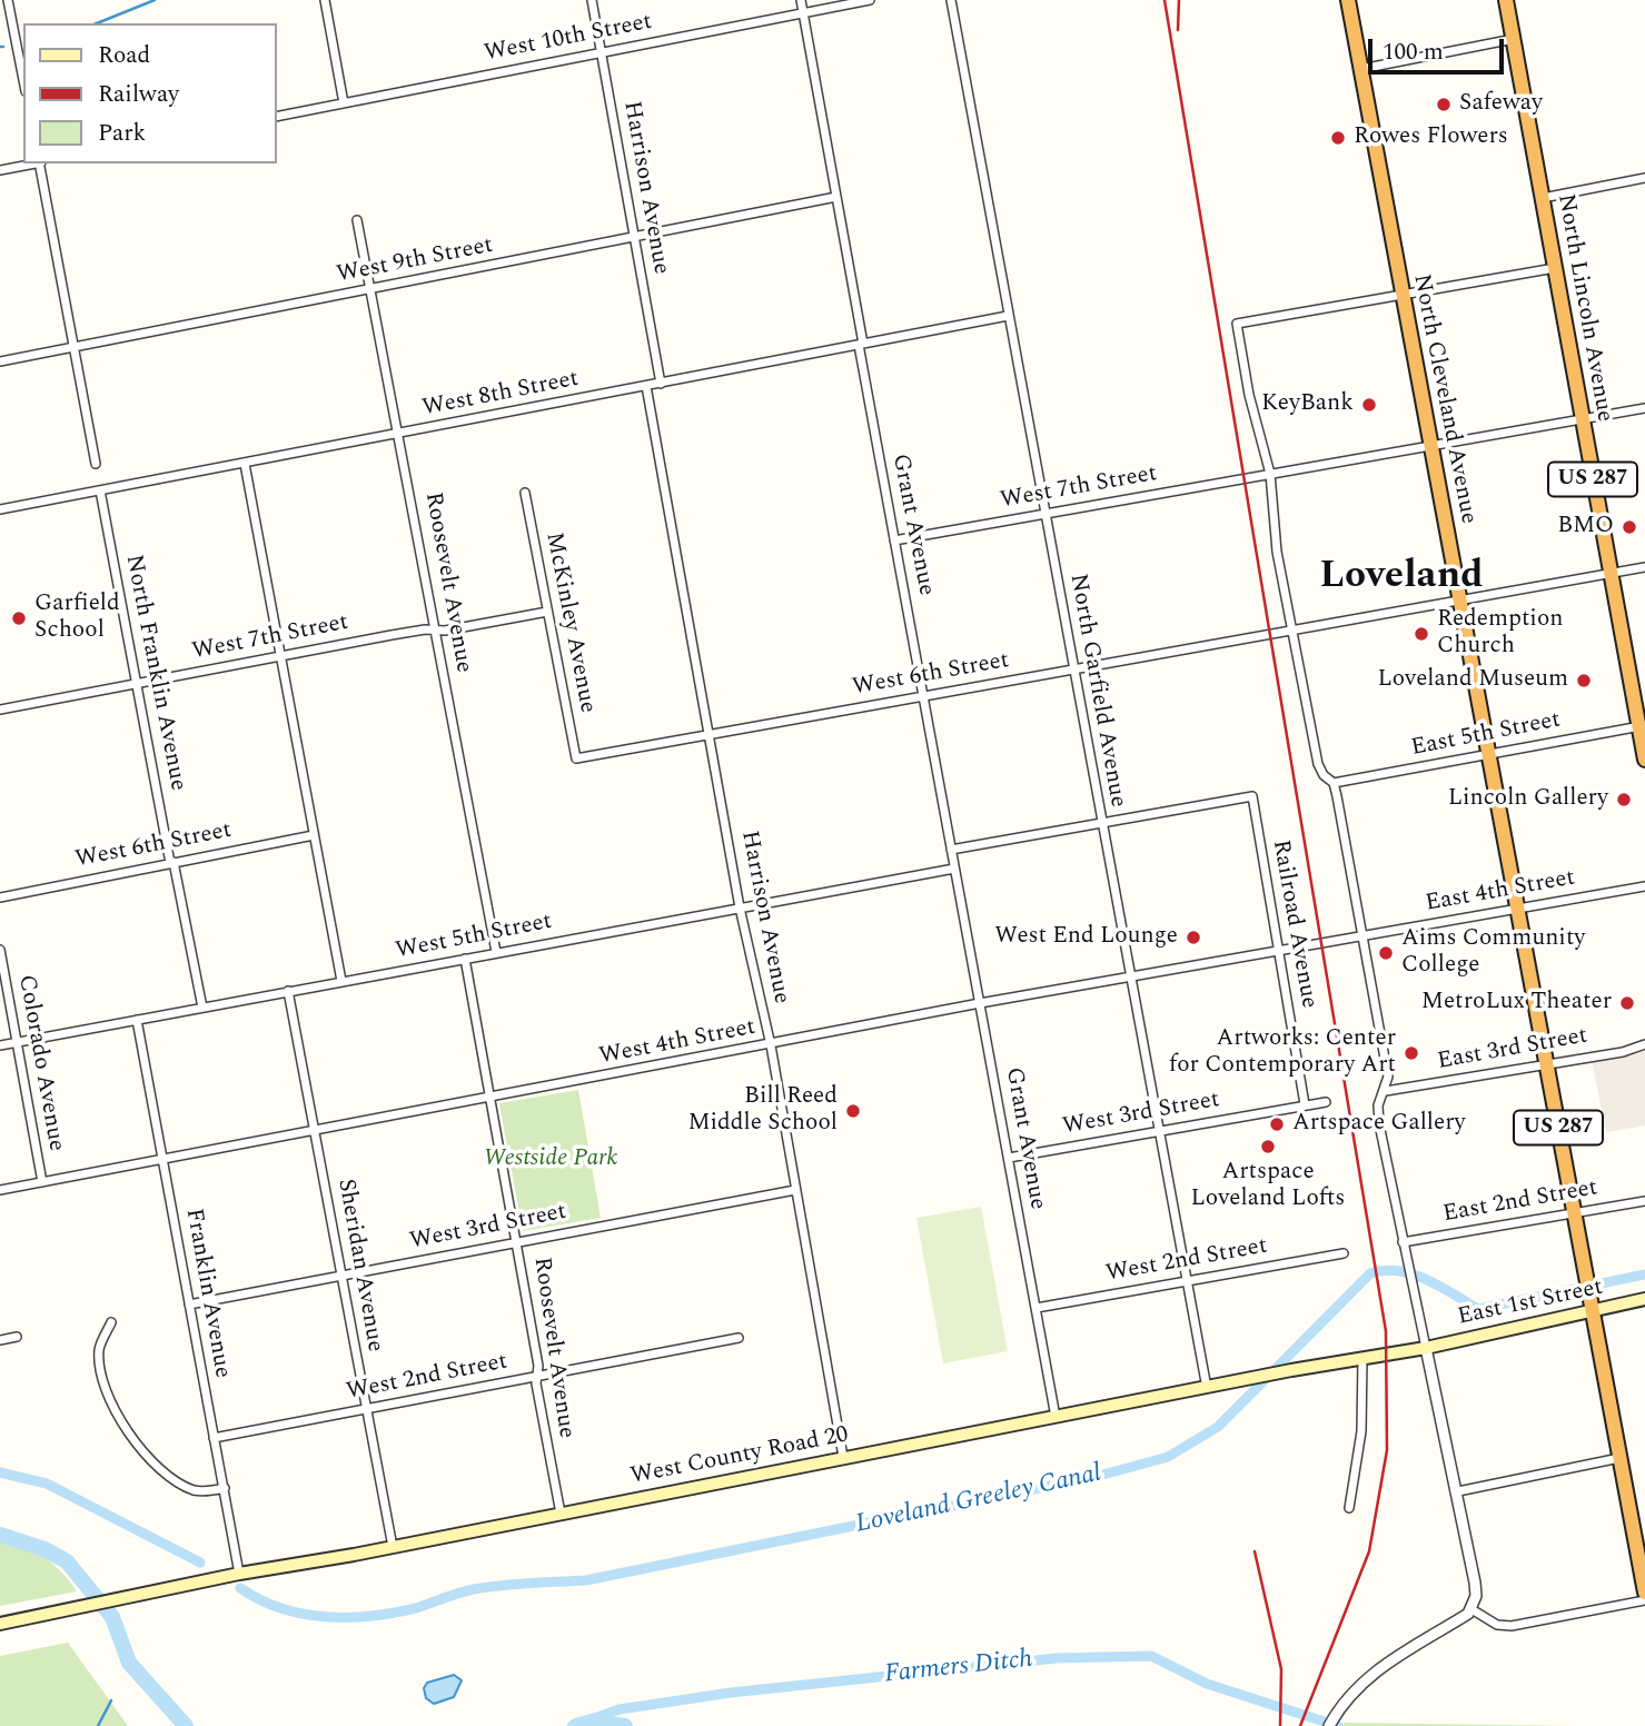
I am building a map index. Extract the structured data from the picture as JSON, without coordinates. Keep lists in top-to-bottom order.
{
  "streets": {
    "highway": ["North Lincoln Avenue", "North Cleveland Avenue", "US 287"],
    "main road": ["East 1st Street", "West County Road 20"],
    "street": [
      "West 10th Street",
      "Harrison Avenue",
      "West 9th Street",
      "West 8th Street",
      "West 7th Street",
      "Grant Avenue",
      "Roosevelt Avenue",
      "McKinley Avenue",
      "North Franklin Avenue",
      "West 6th Street",
      "North Garfield Avenue",
      "East 5th Street",
      "East 4th Street",
      "Railroad Avenue",
      "West 5th Street",
      "West 4th Street",
      "East 3rd Street",
      "Colorado Avenue",
      "West 3rd Street",
      "East 2nd Street",
      "West 2nd Street",
      "Sheridan Avenue",
      "Franklin Avenue"
    ]
  },
  "crossings": [
    ["West 10th Street", "Harrison Avenue"],
    ["West 10th Street", "Grant Avenue"],
    ["Harrison Avenue", "West 9th Street"],
    ["Harrison Avenue", "West 8th Street"],
    ["Harrison Avenue", "West 6th Street"],
    ["Harrison Avenue", "West 5th Street"],
    ["Harrison Avenue", "West 4th Street"],
    ["Harrison Avenue", "West 3rd Street"],
    ["Harrison Avenue", "West County Road 20"],
    ["West 9th Street", "Grant Avenue"],
    ["West 9th Street", "Roosevelt Avenue"],
    ["North Lincoln Avenue", "West 7th Street"],
    ["North Lincoln Avenue", "West 6th Street"],
    ["North Lincoln Avenue", "East 5th Street"],
    ["West 8th Street", "Grant Avenue"],
    ["West 8th Street", "Roosevelt Avenue"],
    ["West 8th Street", "North Franklin Avenue"],
    ["West 8th Street", "North Garfield Avenue"],
    ["North Cleveland Avenue", "US 287"],
    ["North Cleveland Avenue", "West 7th Street"],
    ["North Cleveland Avenue", "West 6th Street"],
    ["North Cleveland Avenue", "East 5th Street"],
    ["North Cleveland Avenue", "East 4th Street"],
    ["North Cleveland Avenue", "East 3rd Street"],
    ["North Cleveland Avenue", "East 2nd Street"],
    ["North Cleveland Avenue", "East 1st Street"],
    ["US 287", "East 1st Street"],
    ["West 7th Street", "Grant Avenue"],
    ["West 7th Street", "Roosevelt Avenue"],
    ["West 7th Street", "McKinley Avenue"],
    ["West 7th Street", "North Franklin Avenue"],
    ["West 7th Street", "North Garfield Avenue"],
    ["Grant Avenue", "West 6th Street"],
    ["Grant Avenue", "West 5th Street"],
    ["Grant Avenue", "West 4th Street"],
    ["Grant Avenue", "West 3rd Street"],
    ["Grant Avenue", "West 2nd Street"],
    ["Grant Avenue", "West County Road 20"],
    ["Roosevelt Avenue", "West 5th Street"],
    ["Roosevelt Avenue", "West 4th Street"],
    ["Roosevelt Avenue", "West 3rd Street"],
    ["Roosevelt Avenue", "West 2nd Street"],
    ["Roosevelt Avenue", "West County Road 20"],
    ["McKinley Avenue", "West 6th Street"],
    ["North Franklin Avenue", "West 6th Street"],
    ["North Franklin Avenue", "West 5th Street"],
    ["West 6th Street", "North Garfield Avenue"],
    ["North Garfield Avenue", "Railroad Avenue"],
    ["North Garfield Avenue", "West 4th Street"],
    ["North Garfield Avenue", "West 3rd Street"],
    ["North Garfield Avenue", "West 2nd Street"],
    ["North Garfield Avenue", "West County Road 20"],
    ["East 4th Street", "West 4th Street"],
    ["Railroad Avenue", "West 4th Street"],
    ["Railroad Avenue", "West 3rd Street"],
    ["West 5th Street", "Colorado Avenue"],
    ["West 5th Street", "Sheridan Avenue"],
    ["West 5th Street", "Franklin Avenue"],
    ["West 4th Street", "Colorado Avenue"],
    ["West 4th Street", "Sheridan Avenue"],
    ["West 4th Street", "Franklin Avenue"],
    ["West 3rd Street", "Sheridan Avenue"],
    ["West 3rd Street", "Franklin Avenue"],
    ["West 2nd Street", "Sheridan Avenue"],
    ["West 2nd Street", "Franklin Avenue"],
    ["Sheridan Avenue", "West County Road 20"],
    ["Franklin Avenue", "West County Road 20"],
    ["East 1st Street", "West County Road 20"]
  ],
  "districts": ["Loveland"],
  "water": ["Loveland Greeley Canal", "Farmers Ditch"],
  "parks": ["Westside Park"],
  "places": [
    "Safeway",
    "Rowes Flowers",
    "KeyBank",
    "BMO",
    "Garfield School",
    "Redemption Church",
    "Loveland Museum",
    "Lincoln Gallery",
    "West End Lounge",
    "Aims Community College",
    "MetroLux Theater",
    "Artworks: Center for Contemporary Art",
    "Bill Reed Middle School",
    "Artspace Gallery",
    "Artspace Loveland Lofts"
  ],
  "legend": ["Road", "Railway", "Park"],
  "scale_bar": "100 m"
}
